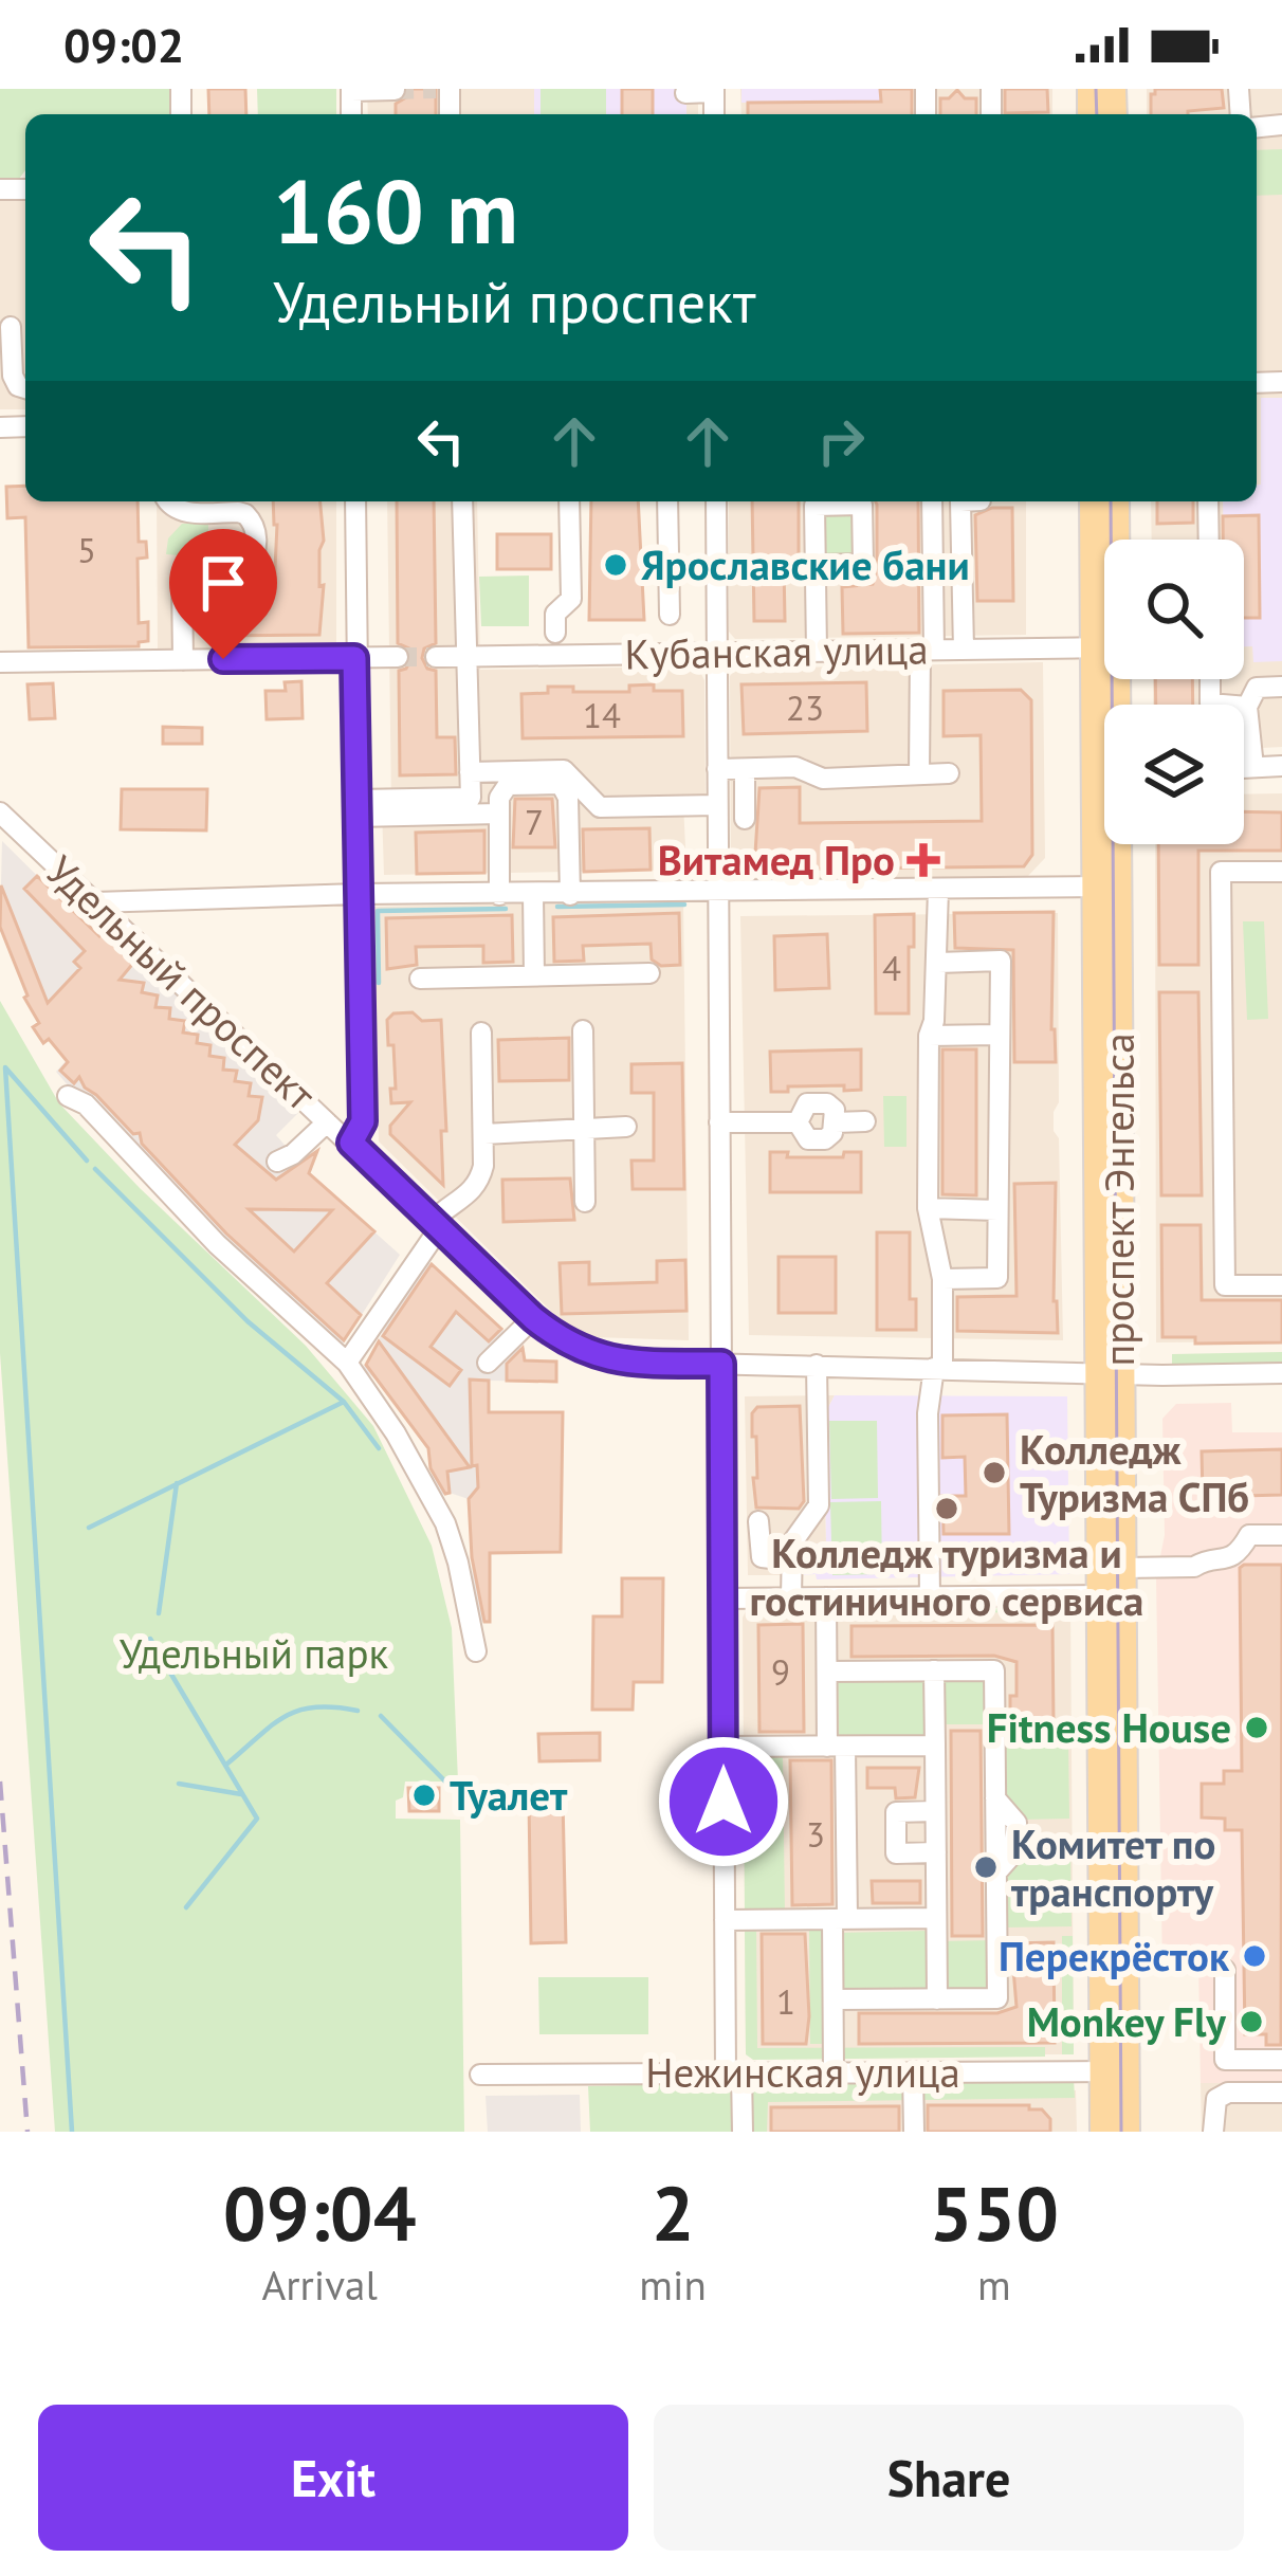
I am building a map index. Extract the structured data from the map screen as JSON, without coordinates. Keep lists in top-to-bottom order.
{
  "streets": {
    "main road": ["проспект Энгельса"],
    "street": ["Кубанская улица", "Удельный проспект", "Нежинская улица"]
  },
  "crossings": [
    ["Удельный проспект", "проспект Энгельса"],
    ["проспект Энгельса", "Нежинская улица"]
  ],
  "parks": ["Удельный парк"],
  "places": {
    "other": [
      "Ярославские бани",
      "Колледж Туризма СПб",
      "Колледж туризма и гостиничного сервиса",
      "Fitness House",
      "Туалет",
      "Комитет по транспорту",
      "Перекрёсток",
      "Monkey Fly"
    ],
    "health": ["Витамед Про"]
  },
  "house_numbers": [
    "5",
    "23",
    "14",
    "7",
    "4",
    "9",
    "3",
    "1"
  ],
  "page": {
    "status": "09:02",
    "turn": ["160 m", "Удельный проспект"],
    "eta": [
      "09:04",
      "Arrival",
      "2",
      "min",
      "550",
      "m"
    ],
    "buttons": ["Exit", "Share"]
  }
}
